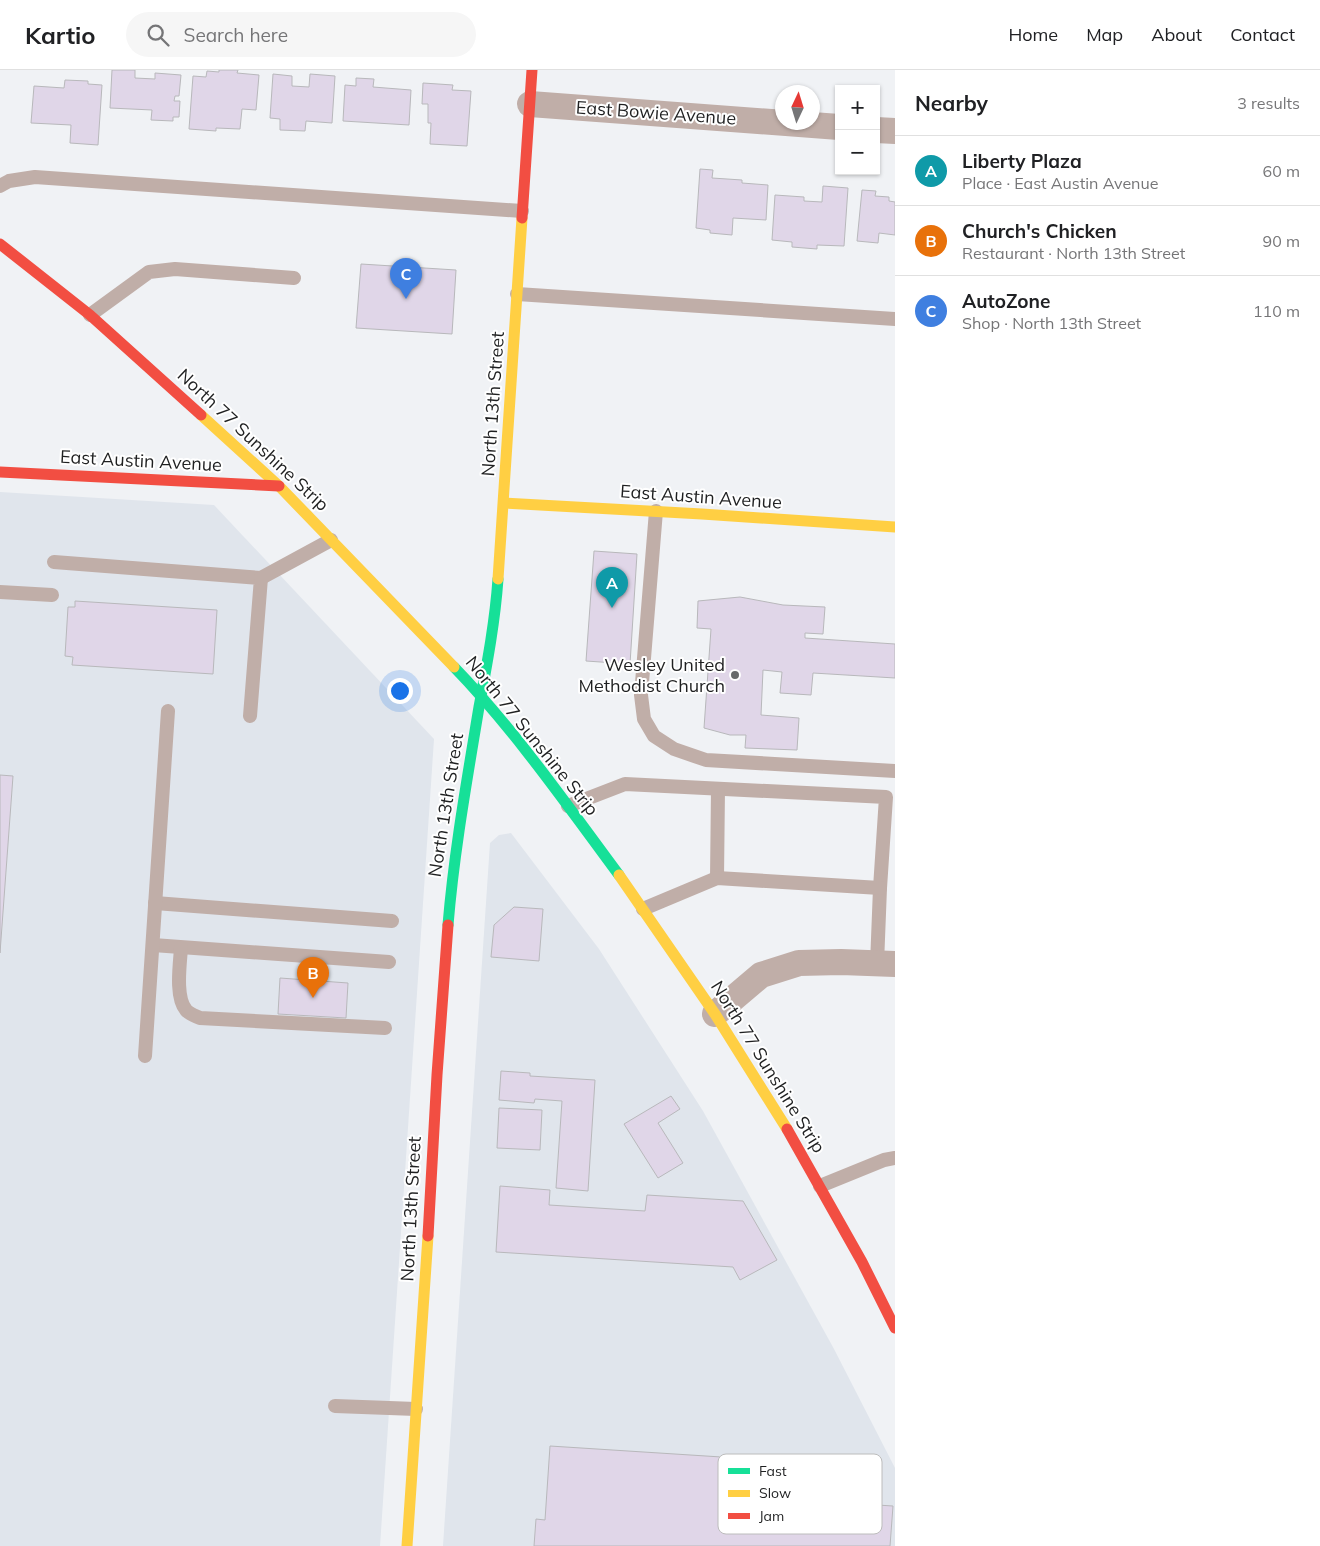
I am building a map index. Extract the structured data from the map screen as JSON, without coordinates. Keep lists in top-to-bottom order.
{
  "streets": {
    "street": [
      "East Bowie Avenue",
      "North 13th Street",
      "North 77 Sunshine Strip",
      "East Austin Avenue"
    ]
  },
  "crossings": [
    ["East Bowie Avenue", "North 13th Street"],
    ["North 13th Street", "North 77 Sunshine Strip"],
    ["North 13th Street", "East Austin Avenue"],
    ["North 77 Sunshine Strip", "East Austin Avenue"]
  ],
  "places": ["Wesley United Methodist Church"],
  "legend": ["Fast", "Slow", "Jam"],
  "north": "top",
  "page": {
    "header": "Kartio",
    "search": "Search here",
    "nav": [
      "Home",
      "Map",
      "About",
      "Contact"
    ],
    "heading": ["Nearby", "3 results"],
    "map_buttons": ["+", "−"],
    "list": [
      {
        "mark": "A",
        "name": "Liberty Plaza",
        "note": "Place · East Austin Avenue",
        "value": "60 m"
      },
      {
        "mark": "B",
        "name": "Church's Chicken",
        "note": "Restaurant · North 13th Street",
        "value": "90 m"
      },
      {
        "mark": "C",
        "name": "AutoZone",
        "note": "Shop · North 13th Street",
        "value": "110 m"
      }
    ],
    "pins": ["C", "A", "B"]
  }
}
